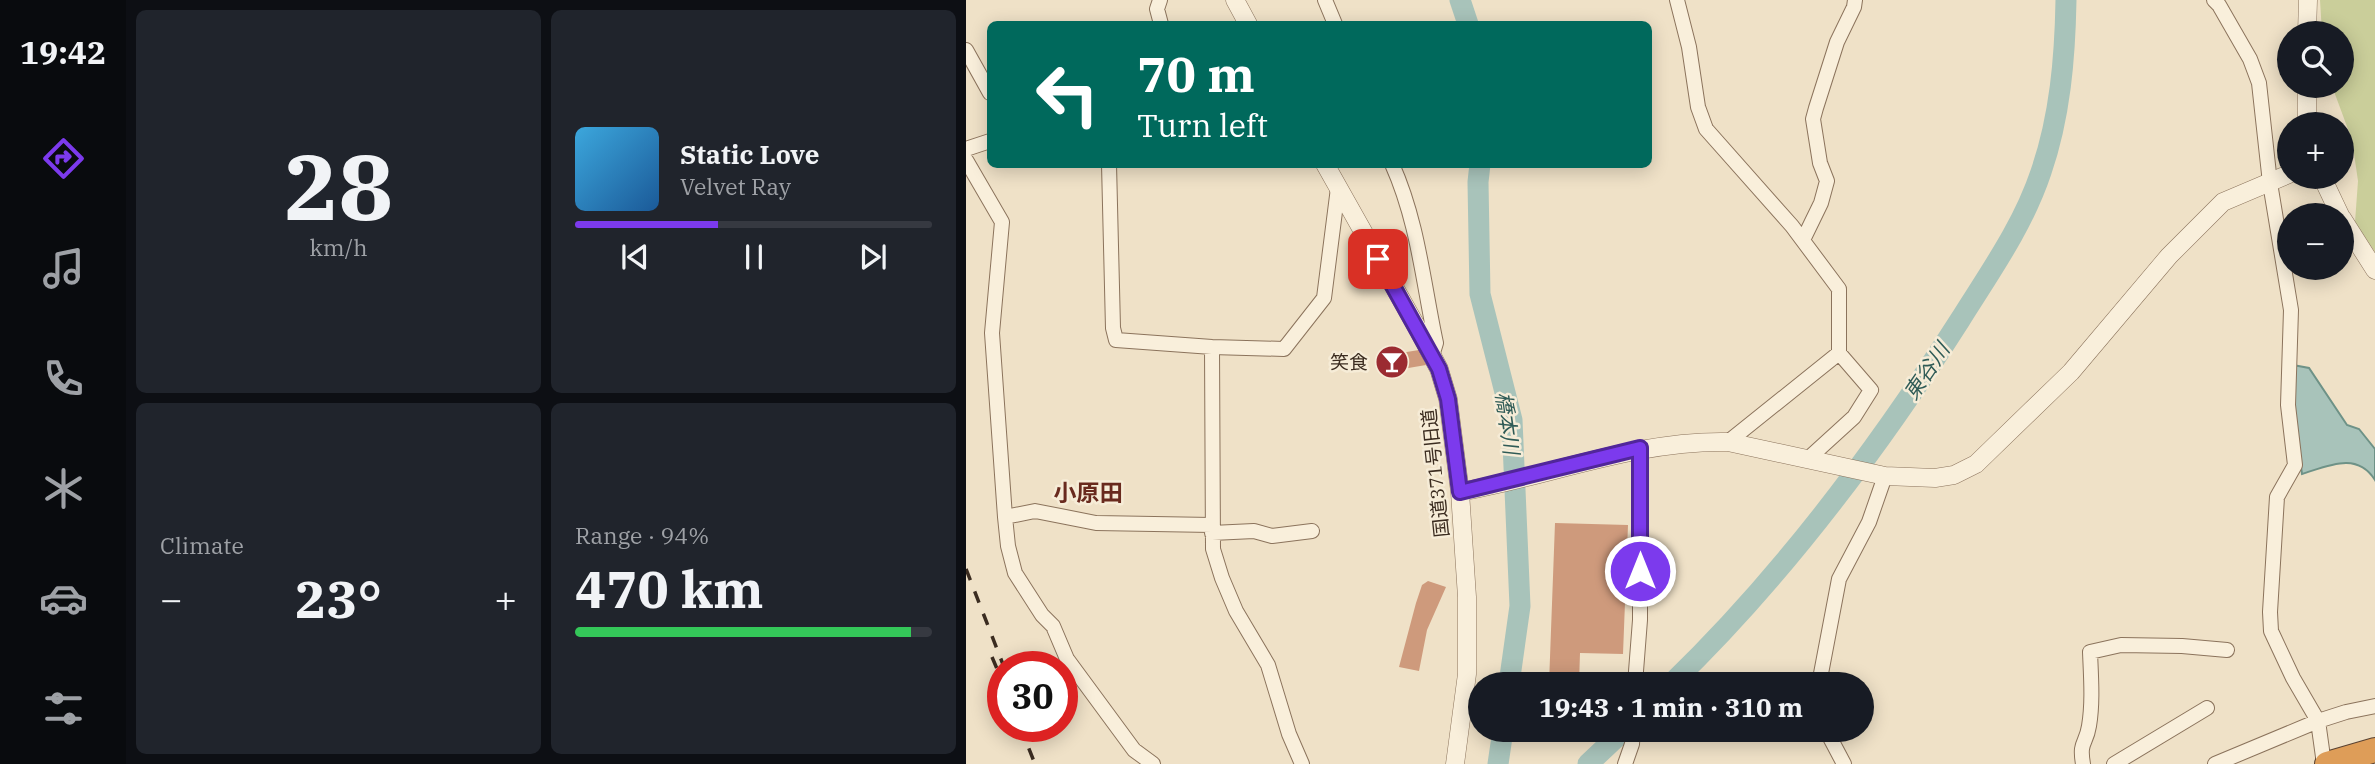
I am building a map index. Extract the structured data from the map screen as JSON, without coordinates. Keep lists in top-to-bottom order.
{
  "streets": {
    "street": ["国道371号旧道"]
  },
  "districts": ["小原田"],
  "water": ["東谷川", "橋本川"],
  "places": {
    "bar": ["笑食"]
  },
  "page": {
    "tabs": "19:42",
    "tile": [
      ["28", "km/h"],
      "Climate",
      ["Range · 94%", "470 km"]
    ],
    "map_buttons": ["+", "−"],
    "turn": ["70 m", "Turn left"],
    "song": ["Static Love", "Velvet Ray"],
    "heat": ["−", "23°", "+"],
    "limit": "30",
    "trip": "19:43 · 1 min · 310 m"
  }
}
